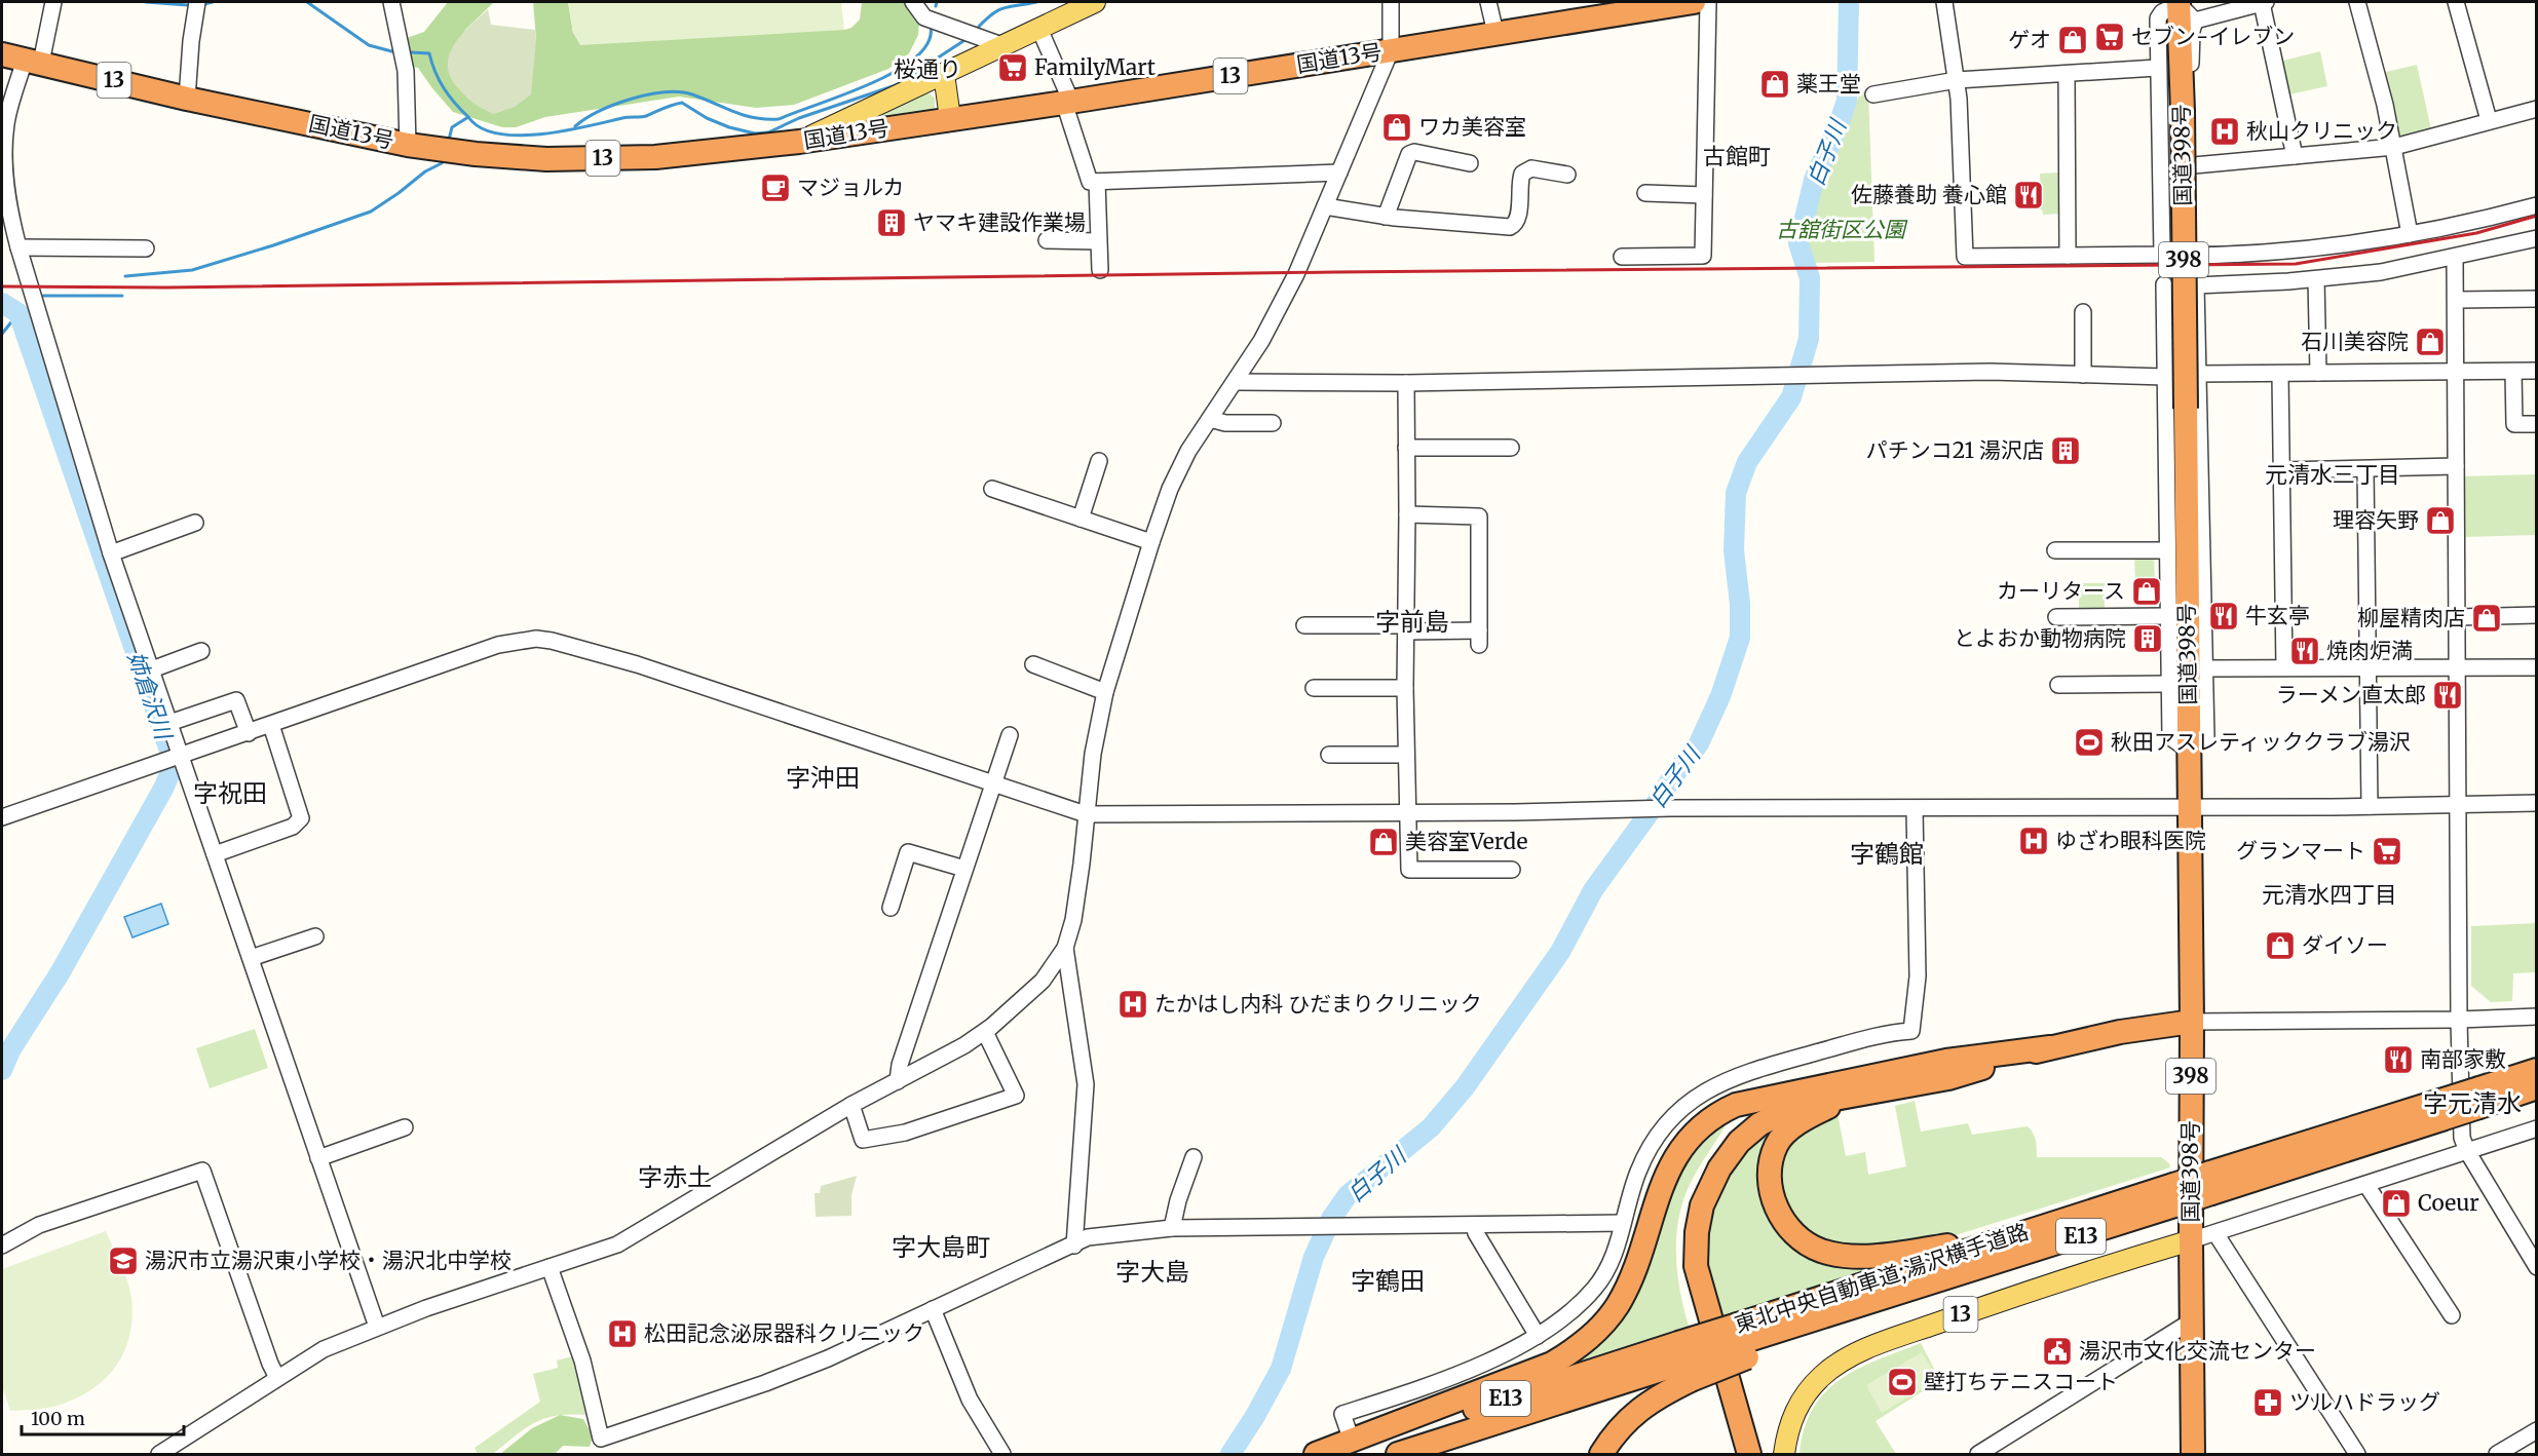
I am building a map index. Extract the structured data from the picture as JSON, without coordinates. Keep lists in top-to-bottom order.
{
  "streets": {
    "highway": [
      "国道13号",
      "13",
      "国道398号",
      "398",
      "E13",
      "東北中央自動車道;湯沢横手道路"
    ]
  },
  "crossings": [
    ["13", "国道398号"]
  ],
  "districts": [
    "桜通り",
    "古館町",
    "元清水三丁目",
    "字前島",
    "字沖田",
    "字祝田",
    "字鶴館",
    "元清水四丁目",
    "字元清水",
    "字赤土",
    "字大島町",
    "字大島",
    "字鶴田"
  ],
  "water": ["白子川", "姉倉沢川"],
  "parks": ["古舘街区公園"],
  "places": {
    "supermarket": ["セブン-イレブン", "FamilyMart", "グランマート"],
    "shop": [
      "ゲオ",
      "薬王堂",
      "ワカ美容室",
      "石川美容院",
      "理容矢野",
      "カーリタース",
      "柳屋精肉店",
      "美容室Verde",
      "ダイソー",
      "Coeur"
    ],
    "hospital": [
      "秋山クリニック",
      "ゆざわ眼科医院",
      "たかはし内科 ひだまりクリニック",
      "松田記念泌尿器科クリニック"
    ],
    "cafe": ["マジョルカ"],
    "restaurant": [
      "佐藤養助 養心館",
      "牛玄亭",
      "焼肉炉満",
      "ラーメン直太郎",
      "南部家敷"
    ],
    "building": ["ヤマキ建設作業場", "パチンコ21 湯沢店", "とよおか動物病院"],
    "sports": ["秋田アスレティッククラブ湯沢", "壁打ちテニスコート"],
    "school or university": ["湯沢市立湯沢東小学校・湯沢北中学校"],
    "public building": ["湯沢市文化交流センター"],
    "pharmacy": ["ツルハドラッグ"]
  },
  "scale_bar": "100 m"
}
